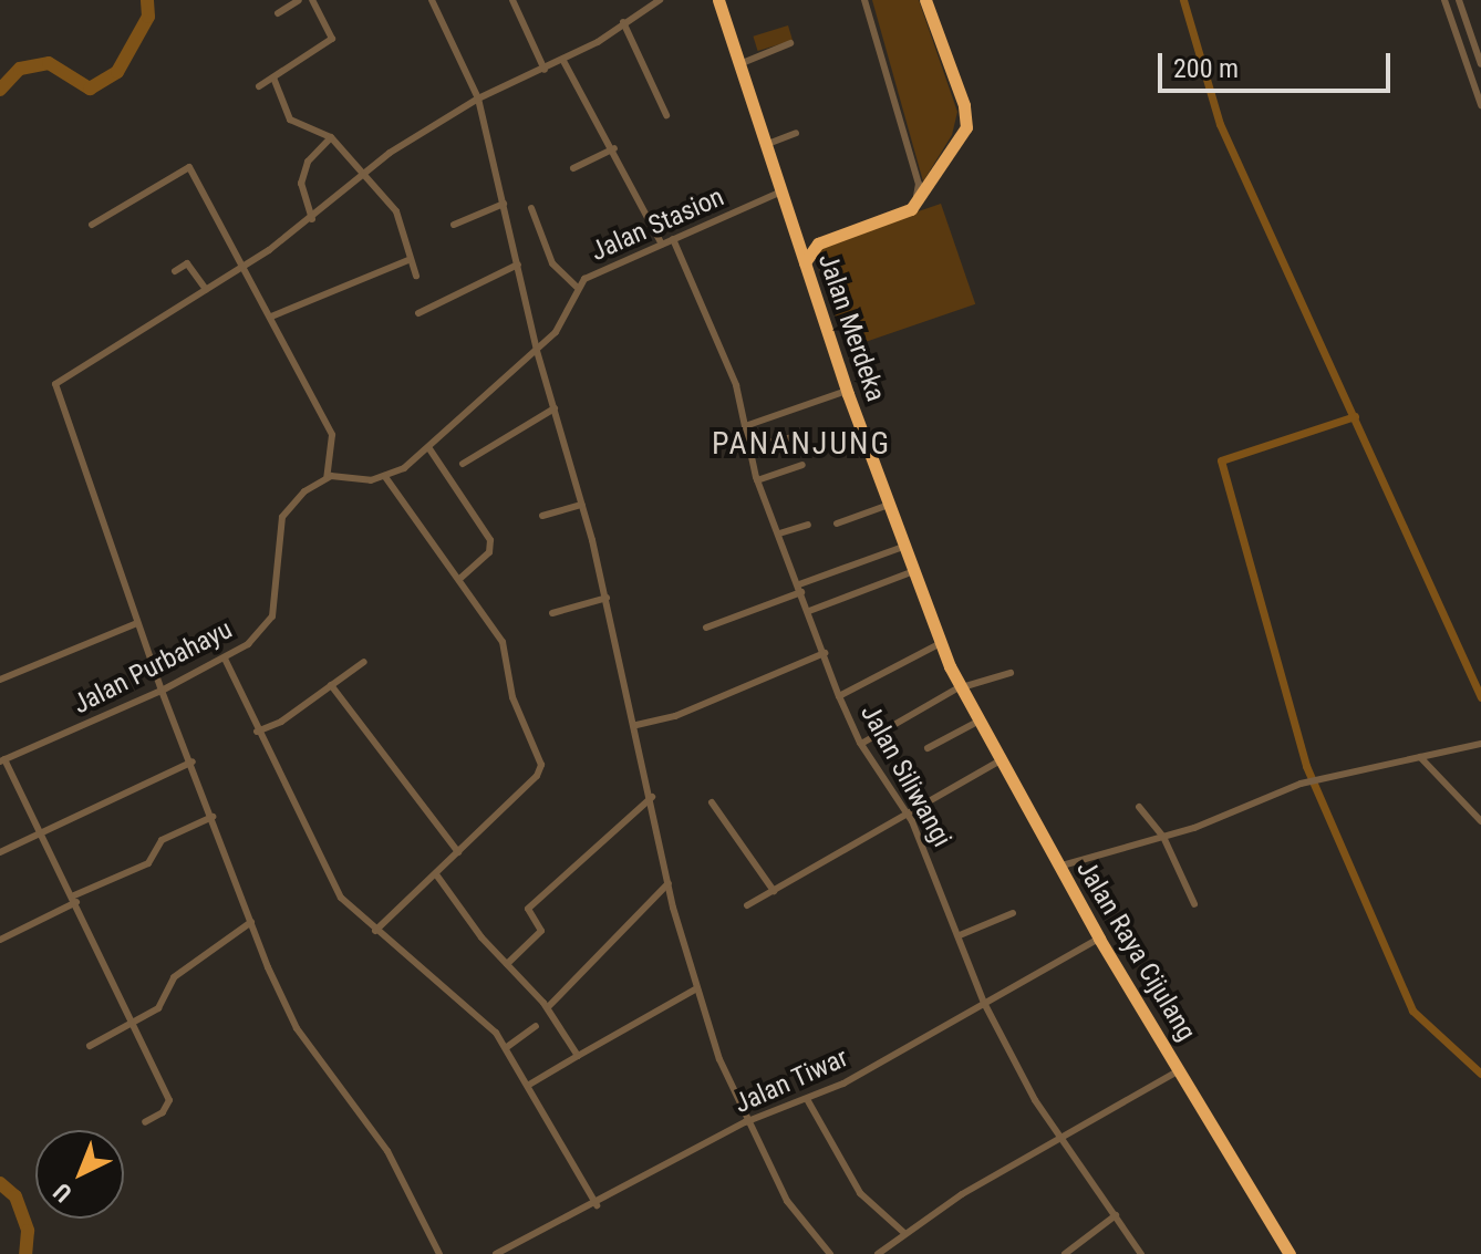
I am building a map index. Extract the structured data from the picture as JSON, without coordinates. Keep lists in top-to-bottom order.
{
  "streets": {
    "highway": ["Jalan Merdeka", "Jalan Raya Cijulang"],
    "street": [
      "Jalan Stasion",
      "Jalan Purbahayu",
      "Jalan Siliwangi",
      "Jalan Tiwar"
    ]
  },
  "crossings": [
    ["Jalan Stasion", "Jalan Merdeka"],
    ["Jalan Stasion", "Jalan Siliwangi"],
    ["Jalan Merdeka", "Jalan Raya Cijulang"],
    ["Jalan Siliwangi", "Jalan Tiwar"],
    ["Jalan Raya Cijulang", "Jalan Tiwar"]
  ],
  "districts": ["PANANJUNG"],
  "scale_bar": "200 m",
  "north": "bottom left"
}
